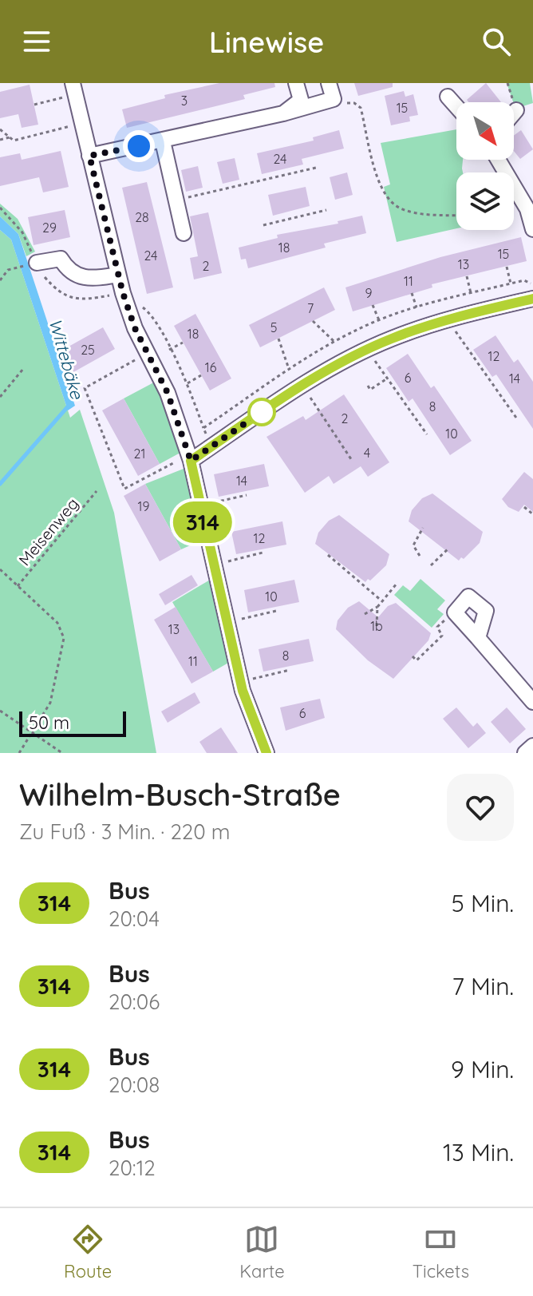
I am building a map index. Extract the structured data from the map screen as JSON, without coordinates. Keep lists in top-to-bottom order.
{
  "streets": {
    "path": ["Meisenweg"]
  },
  "water": ["Wittebäke"],
  "lines": ["bus line 314"],
  "house_numbers": [
    "3",
    "15",
    "24",
    "28",
    "29",
    "18",
    "15",
    "24",
    "13",
    "2",
    "11",
    "9",
    "7",
    "5",
    "18",
    "25",
    "12",
    "16",
    "6",
    "14",
    "8",
    "2",
    "10",
    "4",
    "21",
    "14",
    "19",
    "12",
    "10",
    "1b",
    "13",
    "8",
    "11",
    "6"
  ],
  "scale_bar": "50 m",
  "north": "bottom right",
  "page": {
    "header": "Linewise",
    "on_map": "314",
    "scale": "50 m",
    "heading": ["Wilhelm-Busch-Straße", "Zu Fuß · 3 Min. · 220 m"],
    "list": [
      {
        "mark": "314",
        "name": "Bus",
        "note": "20:04",
        "value": "5 Min."
      },
      {
        "mark": "314",
        "name": "Bus",
        "note": "20:06",
        "value": "7 Min."
      },
      {
        "mark": "314",
        "name": "Bus",
        "note": "20:08",
        "value": "9 Min."
      },
      {
        "mark": "314",
        "name": "Bus",
        "note": "20:12",
        "value": "13 Min."
      }
    ],
    "tabs": ["Route", "Karte", "Tickets"]
  }
}
